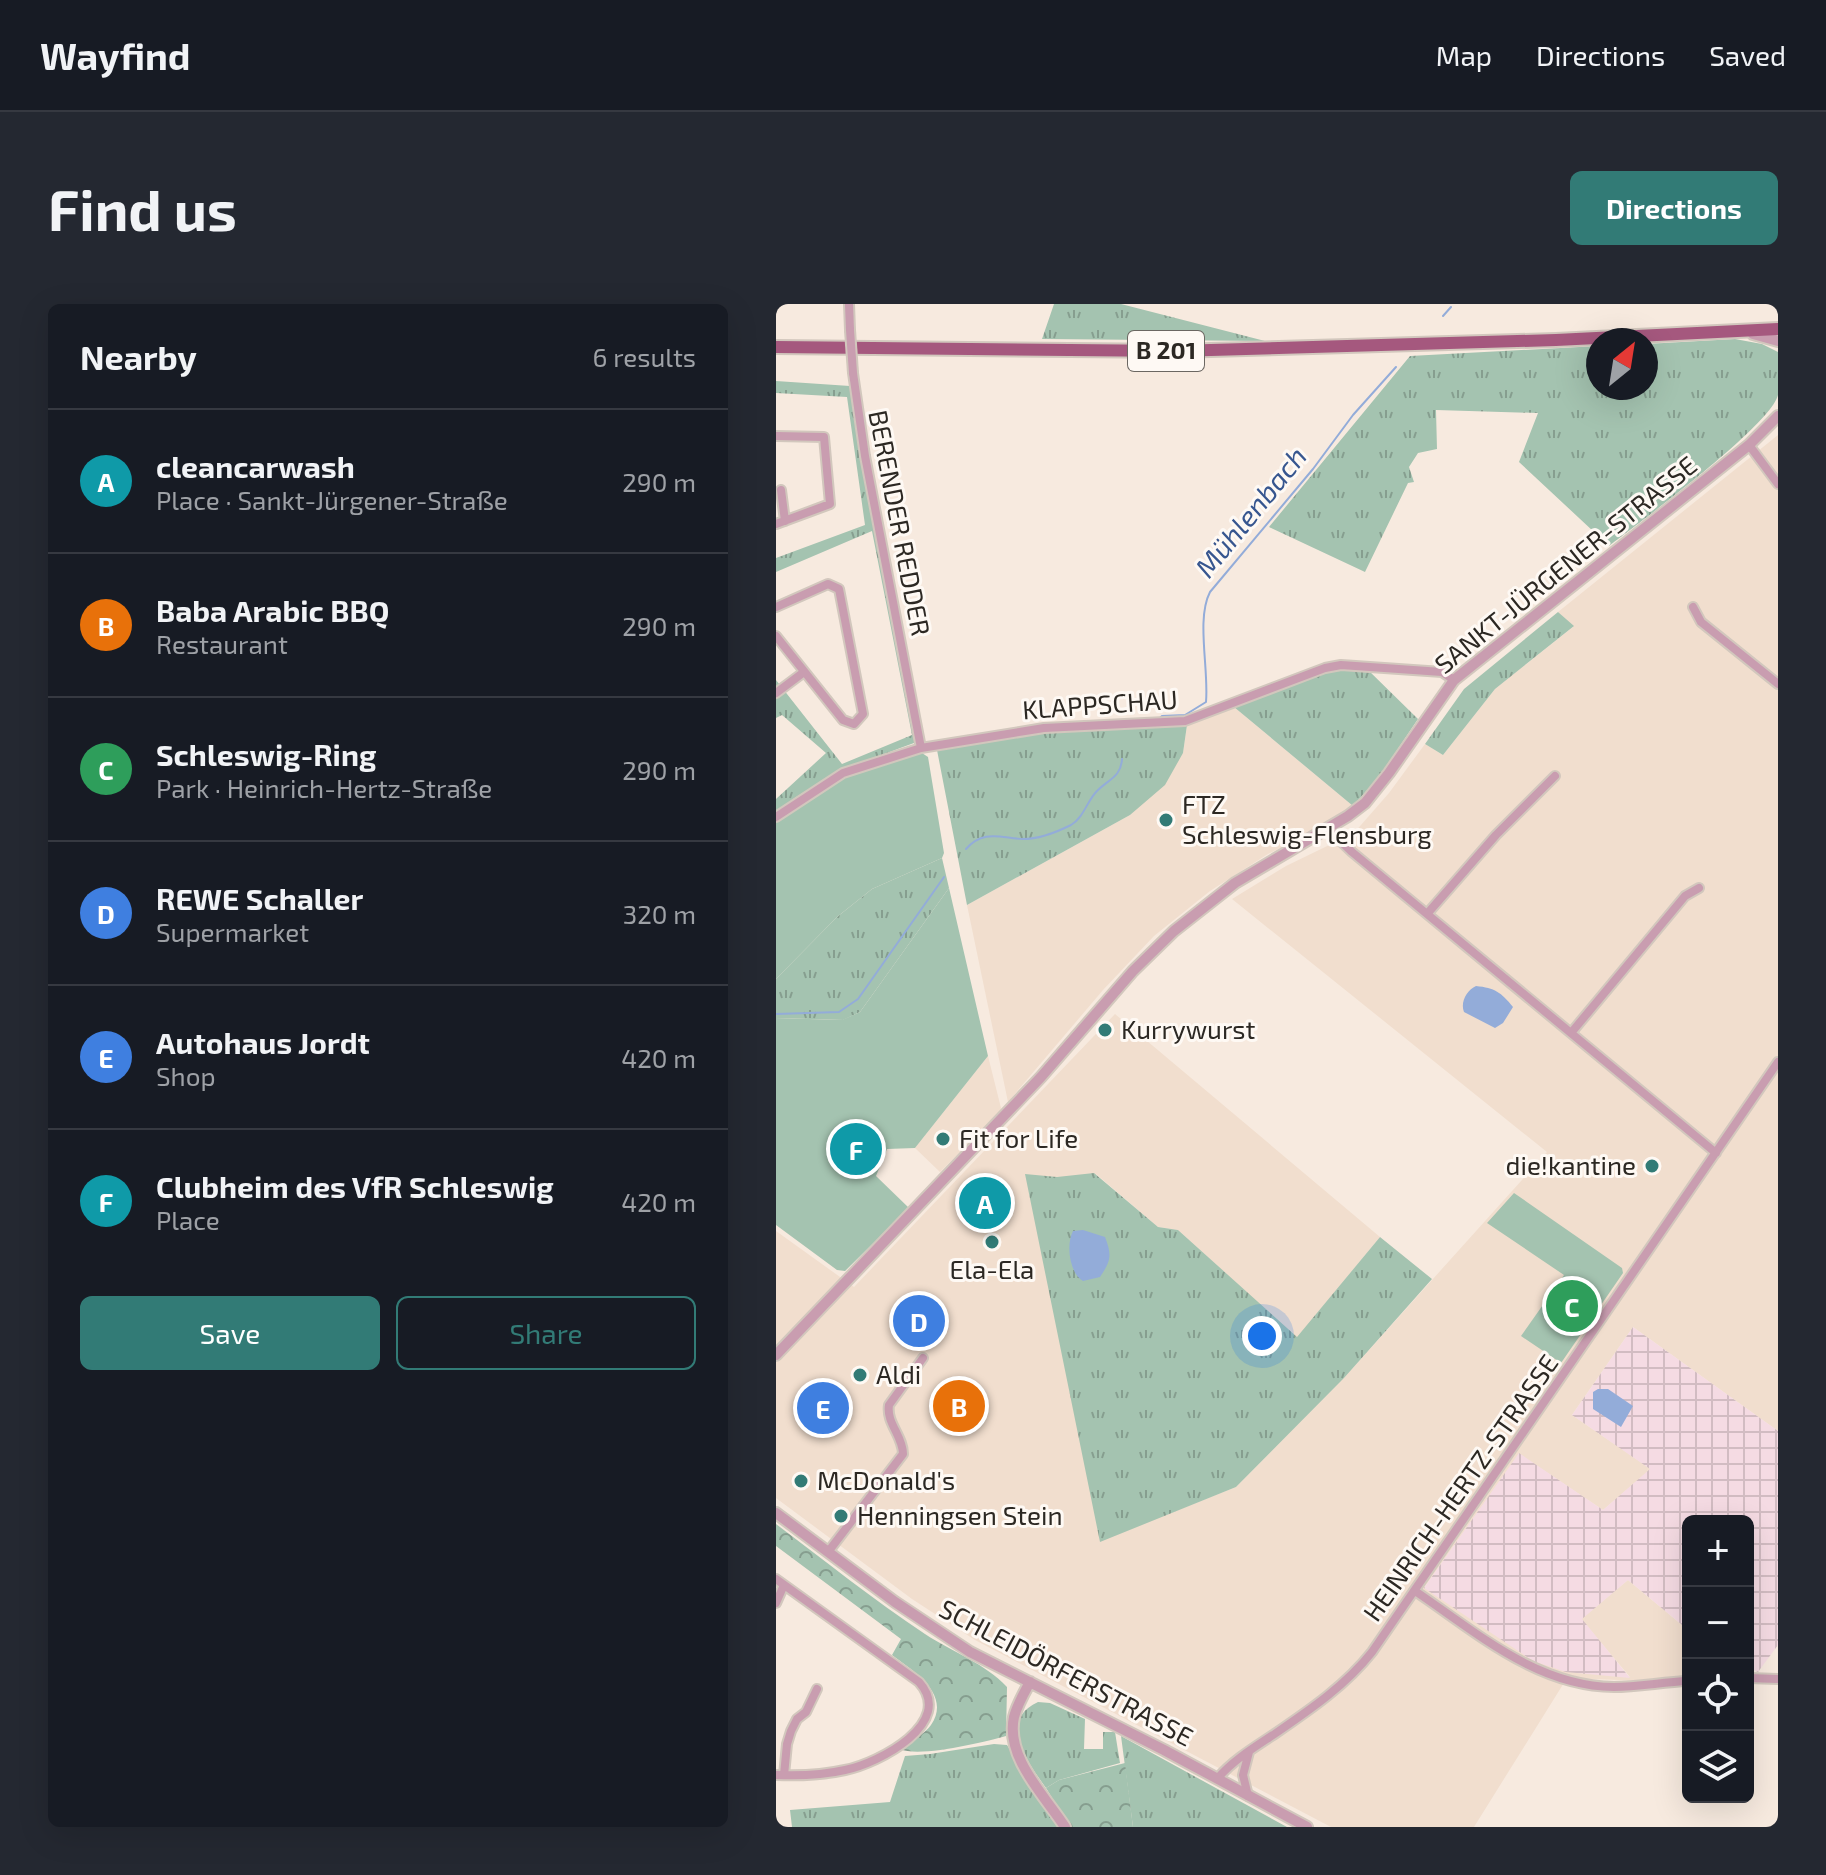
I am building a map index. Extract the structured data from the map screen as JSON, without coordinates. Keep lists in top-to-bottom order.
{
  "streets": {
    "main road": ["B 201"],
    "street": [
      "BERENDER REDDER",
      "SANKT-JÜRGENER-STRASSE",
      "KLAPPSCHAU",
      "HEINRICH-HERTZ-STRASSE",
      "SCHLEIDÖRFERSTRASSE"
    ]
  },
  "crossings": [
    ["BERENDER REDDER", "KLAPPSCHAU"],
    ["SANKT-JÜRGENER-STRASSE", "KLAPPSCHAU"],
    ["HEINRICH-HERTZ-STRASSE", "SCHLEIDÖRFERSTRASSE"]
  ],
  "water": ["Mühlenbach"],
  "places": [
    "FTZ Schleswig-Flensburg",
    "Kurrywurst",
    "Fit for Life",
    "die!kantine",
    "Ela-Ela",
    "Aldi",
    "McDonald's",
    "Henningsen Stein"
  ],
  "north": "top right",
  "page": {
    "header": "Wayfind",
    "nav": ["Map", "Directions", "Saved"],
    "buttons": [
      "Directions",
      ["Save", "Share"]
    ],
    "title": "Find us",
    "heading": ["Nearby", "6 results"],
    "list": [
      {
        "mark": "A",
        "name": "cleancarwash",
        "note": "Place · Sankt-Jürgener-Straße",
        "value": "290 m"
      },
      {
        "mark": "B",
        "name": "Baba Arabic BBQ",
        "note": "Restaurant",
        "value": "290 m"
      },
      {
        "mark": "C",
        "name": "Schleswig-Ring",
        "note": "Park · Heinrich-Hertz-Straße",
        "value": "290 m"
      },
      {
        "mark": "D",
        "name": "REWE Schaller",
        "note": "Supermarket",
        "value": "320 m"
      },
      {
        "mark": "E",
        "name": "Autohaus Jordt",
        "note": "Shop",
        "value": "420 m"
      },
      {
        "mark": "F",
        "name": "Clubheim des VfR Schleswig",
        "note": "Place",
        "value": "420 m"
      }
    ],
    "pins": [
      "F",
      "A",
      "C",
      "D",
      "B",
      "E"
    ],
    "map_buttons": ["+", "−"]
  }
}
